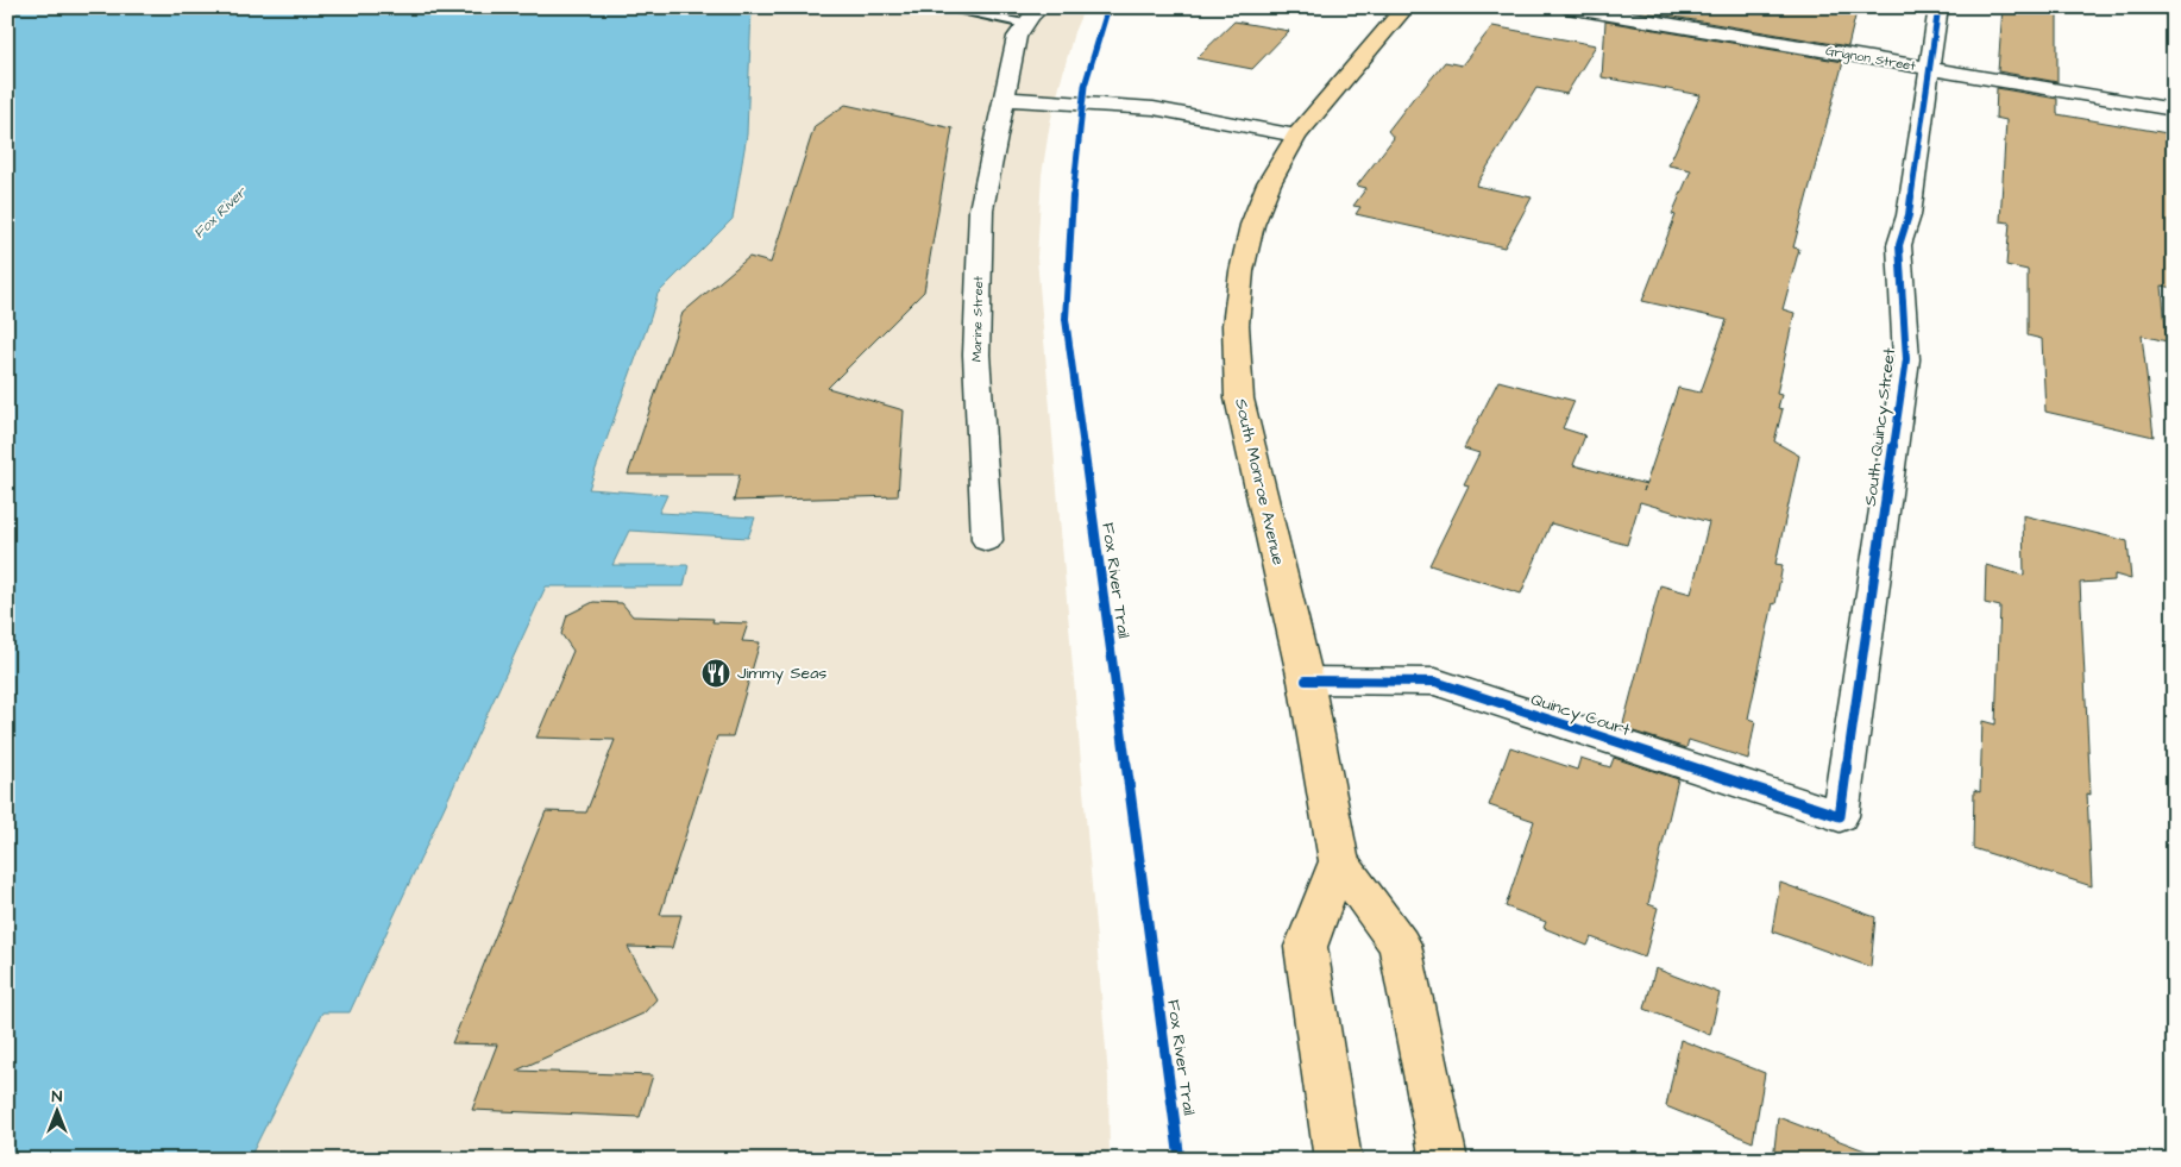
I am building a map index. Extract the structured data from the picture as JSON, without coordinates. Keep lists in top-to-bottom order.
{
  "streets": {
    "main road": ["South Monroe Avenue"],
    "street": [
      "Grignon Street",
      "Marine Street",
      "South Quincy Street",
      "Quincy Court"
    ],
    "cycle path": ["Fox River Trail"]
  },
  "crossings": [
    ["Grignon Street", "South Quincy Street"],
    ["South Quincy Street", "Quincy Court"],
    ["South Monroe Avenue", "Quincy Court"]
  ],
  "water": ["Fox River"],
  "places": {
    "restaurant": ["Jimmy Seas"]
  },
  "north": "top"
}
